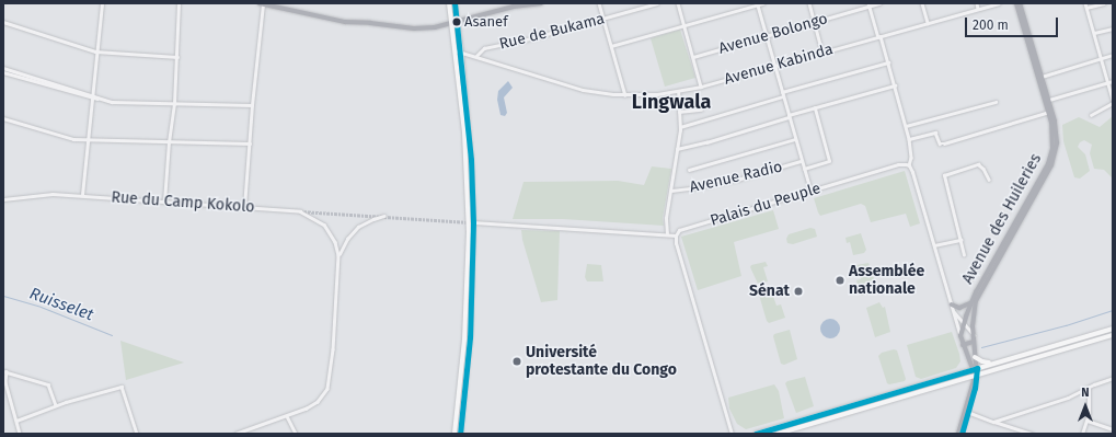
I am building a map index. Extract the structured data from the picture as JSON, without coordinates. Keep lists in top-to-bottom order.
{
  "streets": {
    "main road": ["Avenue des Huileries"],
    "street": [
      "Rue de Bukama",
      "Avenue Bolongo",
      "Avenue Kabinda",
      "Avenue Radio",
      "Rue du Camp Kokolo",
      "Palais du Peuple"
    ]
  },
  "crossings": [
    ["Rue de Bukama", "Avenue Kabinda"]
  ],
  "districts": ["Lingwala"],
  "water": ["Ruisselet"],
  "places": [
    "Asanef",
    "Assemblée nationale",
    "Sénat",
    "Université protestante du Congo"
  ],
  "scale_bar": "200 m",
  "north": "top"
}
